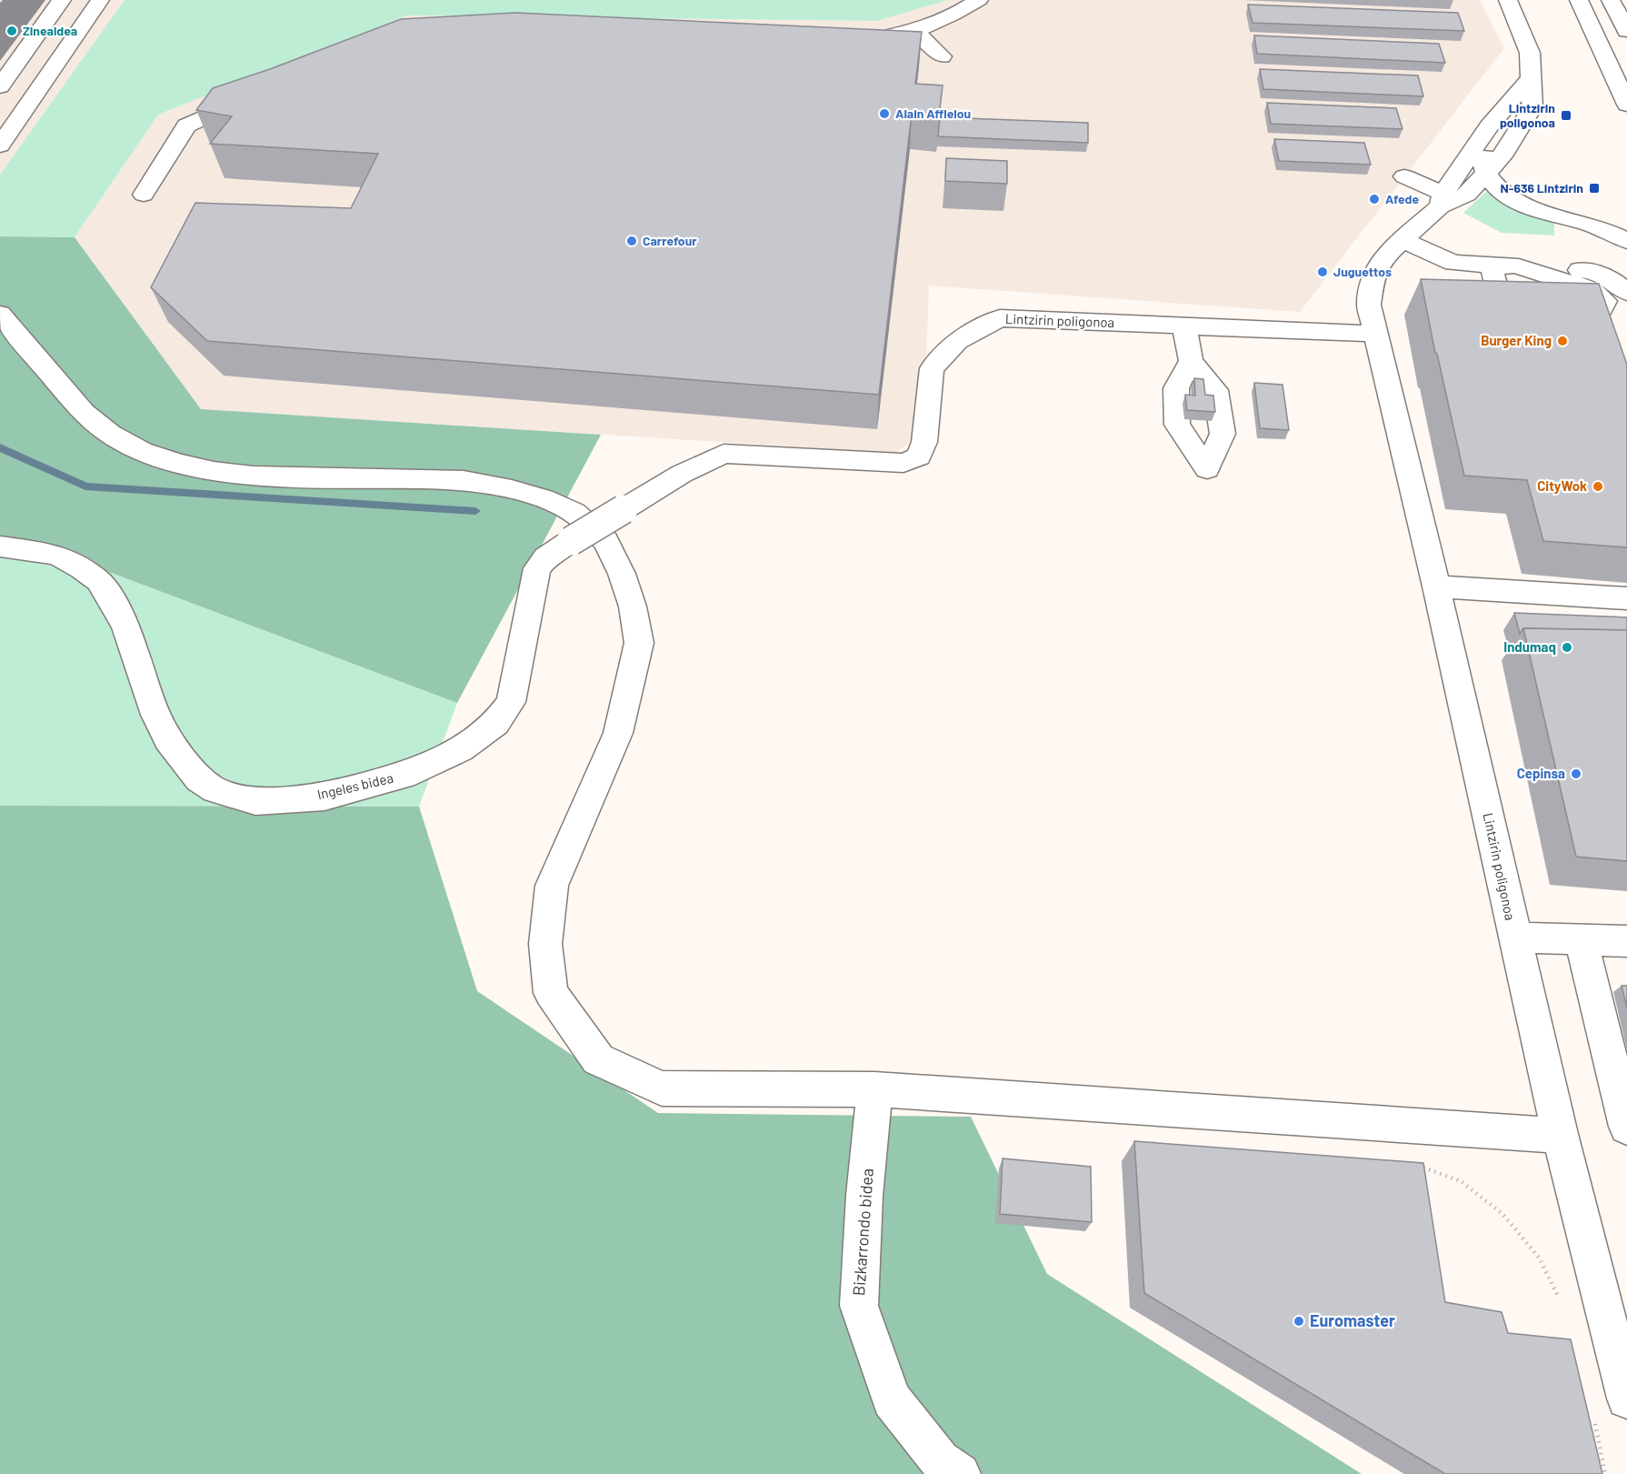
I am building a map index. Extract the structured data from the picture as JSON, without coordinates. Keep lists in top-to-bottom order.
{
  "streets": {
    "street": ["Lintzirin poligonoa", "Ingeles bidea", "Bizkarrondo bidea"]
  },
  "crossings": [
    ["Lintzirin poligonoa", "Ingeles bidea"]
  ],
  "places": {
    "other": [
      "Zinealdea",
      "Alain Afflelou",
      "Afede",
      "Carrefour",
      "Juguettos",
      "Burger King",
      "CityWok",
      "Indumaq",
      "Cepinsa",
      "Euromaster"
    ],
    "transit": ["Lintzirin poligonoa", "N-636 Lintzirin"]
  }
}
